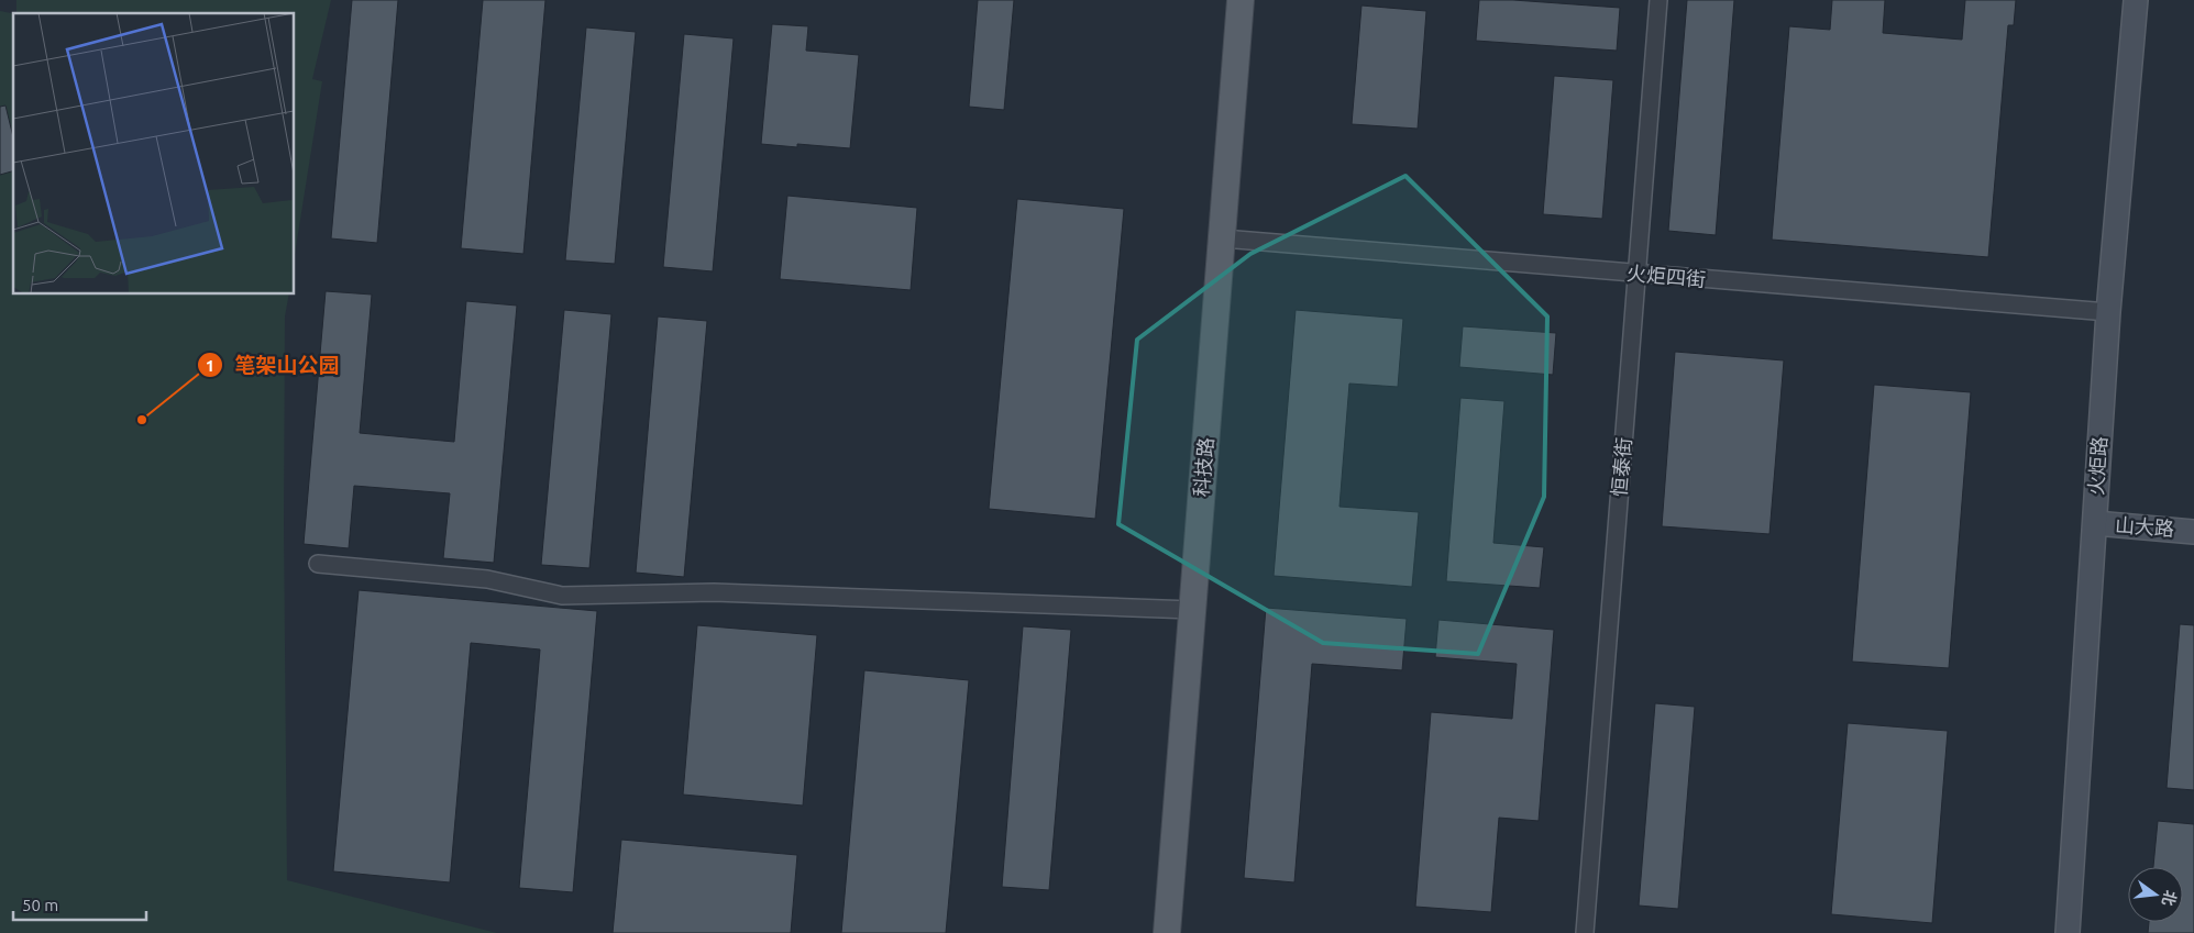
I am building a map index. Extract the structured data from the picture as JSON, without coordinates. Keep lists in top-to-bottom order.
{
  "streets": {
    "main road": ["火炬路", "科技路", "山大路"],
    "street": ["火炬四街", "恒泰街"]
  },
  "crossings": [
    ["火炬四街", "火炬路"],
    ["火炬四街", "科技路"],
    ["火炬四街", "恒泰街"],
    ["火炬路", "山大路"]
  ],
  "places": ["笔架山公园"],
  "scale_bar": "50 m",
  "north": "right"
}
